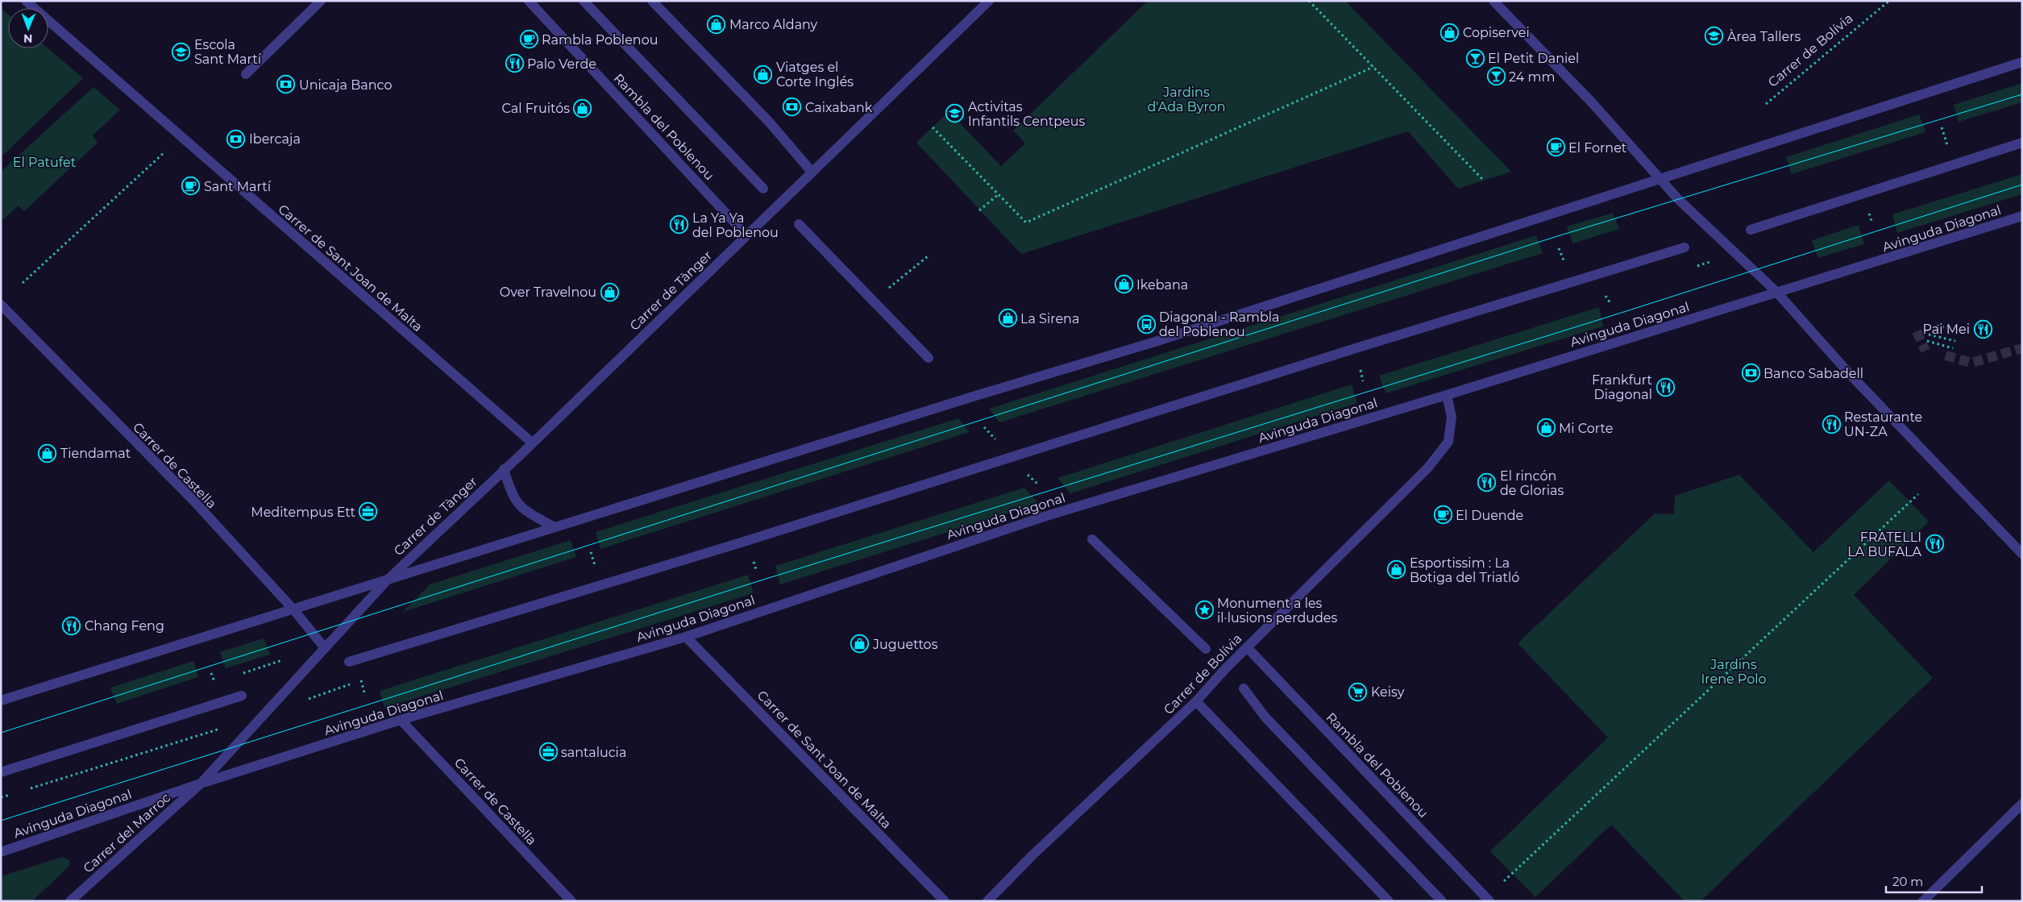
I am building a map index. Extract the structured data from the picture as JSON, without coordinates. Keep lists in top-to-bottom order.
{
  "streets": {
    "street": [
      "Carrer de Bolívia",
      "Rambla del Poblenou",
      "Avinguda Diagonal",
      "Carrer de Sant Joan de Malta",
      "Carrer de Tànger",
      "Carrer de Castella",
      "Carrer del Marroc"
    ]
  },
  "crossings": [
    ["Carrer de Bolívia", "Rambla del Poblenou"],
    ["Carrer de Bolívia", "Avinguda Diagonal"],
    ["Rambla del Poblenou", "Carrer de Tànger"],
    ["Avinguda Diagonal", "Carrer de Sant Joan de Malta"],
    ["Avinguda Diagonal", "Carrer de Castella"],
    ["Avinguda Diagonal", "Carrer del Marroc"],
    ["Carrer de Sant Joan de Malta", "Carrer de Tànger"],
    ["Carrer de Tànger", "Carrer de Castella"],
    ["Carrer de Tànger", "Carrer del Marroc"],
    ["Carrer de Castella", "Carrer del Marroc"]
  ],
  "parks": ["Jardins d'Ada Byron", "El Patufet", "Jardins Irene Polo"],
  "places": {
    "shop": [
      "Marco Aldany",
      "Copiservei",
      "Viatges el Corte Inglés",
      "Cal Fruitós",
      "Ikebana",
      "Over Travelnou",
      "La Sirena",
      "Mi Corte",
      "Tiendamat",
      "Esportissim : La Botiga del Triatló",
      "Juguettos"
    ],
    "school or university": ["Àrea Tallers", "Escola Sant Martí", "Activitas Infantils Centpeus"],
    "cafe": [
      "Rambla Poblenou",
      "El Fornet",
      "Sant Martí",
      "El Duende"
    ],
    "bar": ["El Petit Daniel", "24 mm"],
    "restaurant": [
      "Palo Verde",
      "La Ya Ya del Poblenou",
      "Pai Mei",
      "Frankfurt Diagonal",
      "Restaurante UN-ZA",
      "El rincón de Glorias",
      "FRATELLI LA BUFALA",
      "Chang Feng"
    ],
    "bank": [
      "Unicaja Banco",
      "Caixabank",
      "Ibercaja",
      "Banco Sabadell"
    ],
    "bus stop": ["Diagonal - Rambla del Poblenou"],
    "office": ["Meditempus Ett", "santalucia"],
    "place": ["Monument a les il·lusions perdudes"],
    "supermarket": ["Keisy"]
  },
  "scale_bar": "20 m",
  "north": "bottom"
}
